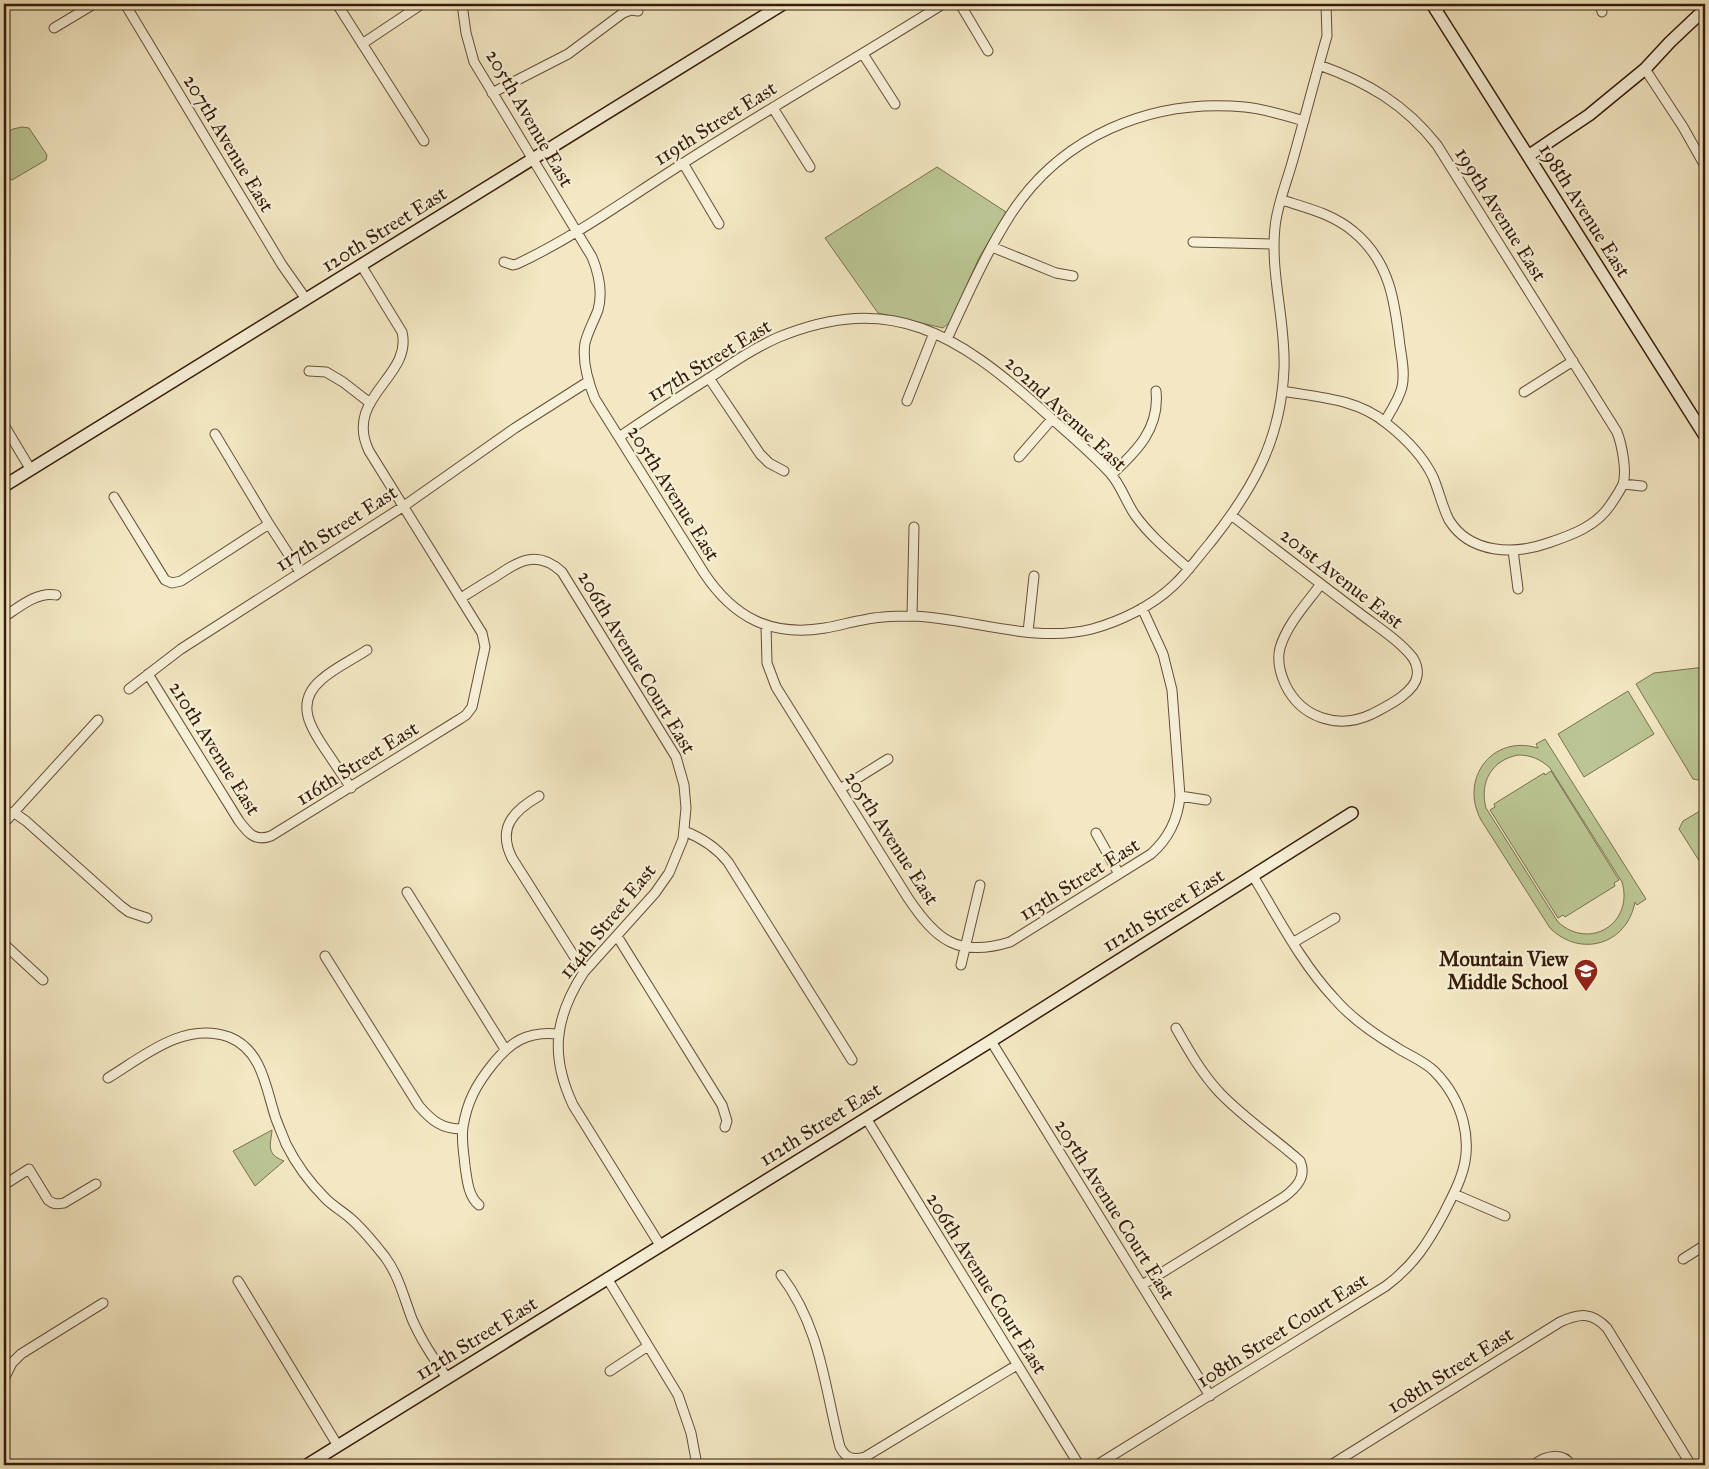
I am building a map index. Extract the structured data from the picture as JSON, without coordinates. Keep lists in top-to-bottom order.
{
  "streets": {
    "street": [
      "205th Avenue East",
      "119th Street East",
      "207th Avenue East",
      "198th Avenue East",
      "199th Avenue East",
      "120th Street East",
      "117th Street East",
      "202nd Avenue East",
      "201st Avenue East",
      "206th Avenue Court East",
      "210th Avenue East",
      "116th Street East",
      "113th Street East",
      "112th Street East",
      "114th Street East",
      "205th Avenue Court East",
      "108th Street Court East",
      "108th Street East"
    ]
  },
  "crossings": [
    ["205th Avenue East", "119th Street East"],
    ["205th Avenue East", "120th Street East"],
    ["205th Avenue East", "117th Street East"],
    ["205th Avenue East", "113th Street East"],
    ["207th Avenue East", "120th Street East"],
    ["117th Street East", "202nd Avenue East"],
    ["117th Street East", "210th Avenue East"],
    ["206th Avenue Court East", "116th Street East"],
    ["206th Avenue Court East", "112th Street East"],
    ["206th Avenue Court East", "114th Street East"],
    ["210th Avenue East", "116th Street East"],
    ["112th Street East", "114th Street East"],
    ["112th Street East", "205th Avenue Court East"],
    ["112th Street East", "108th Street Court East"],
    ["205th Avenue Court East", "108th Street Court East"]
  ],
  "places": {
    "school or university": ["Mountain View Middle School"]
  }
}
